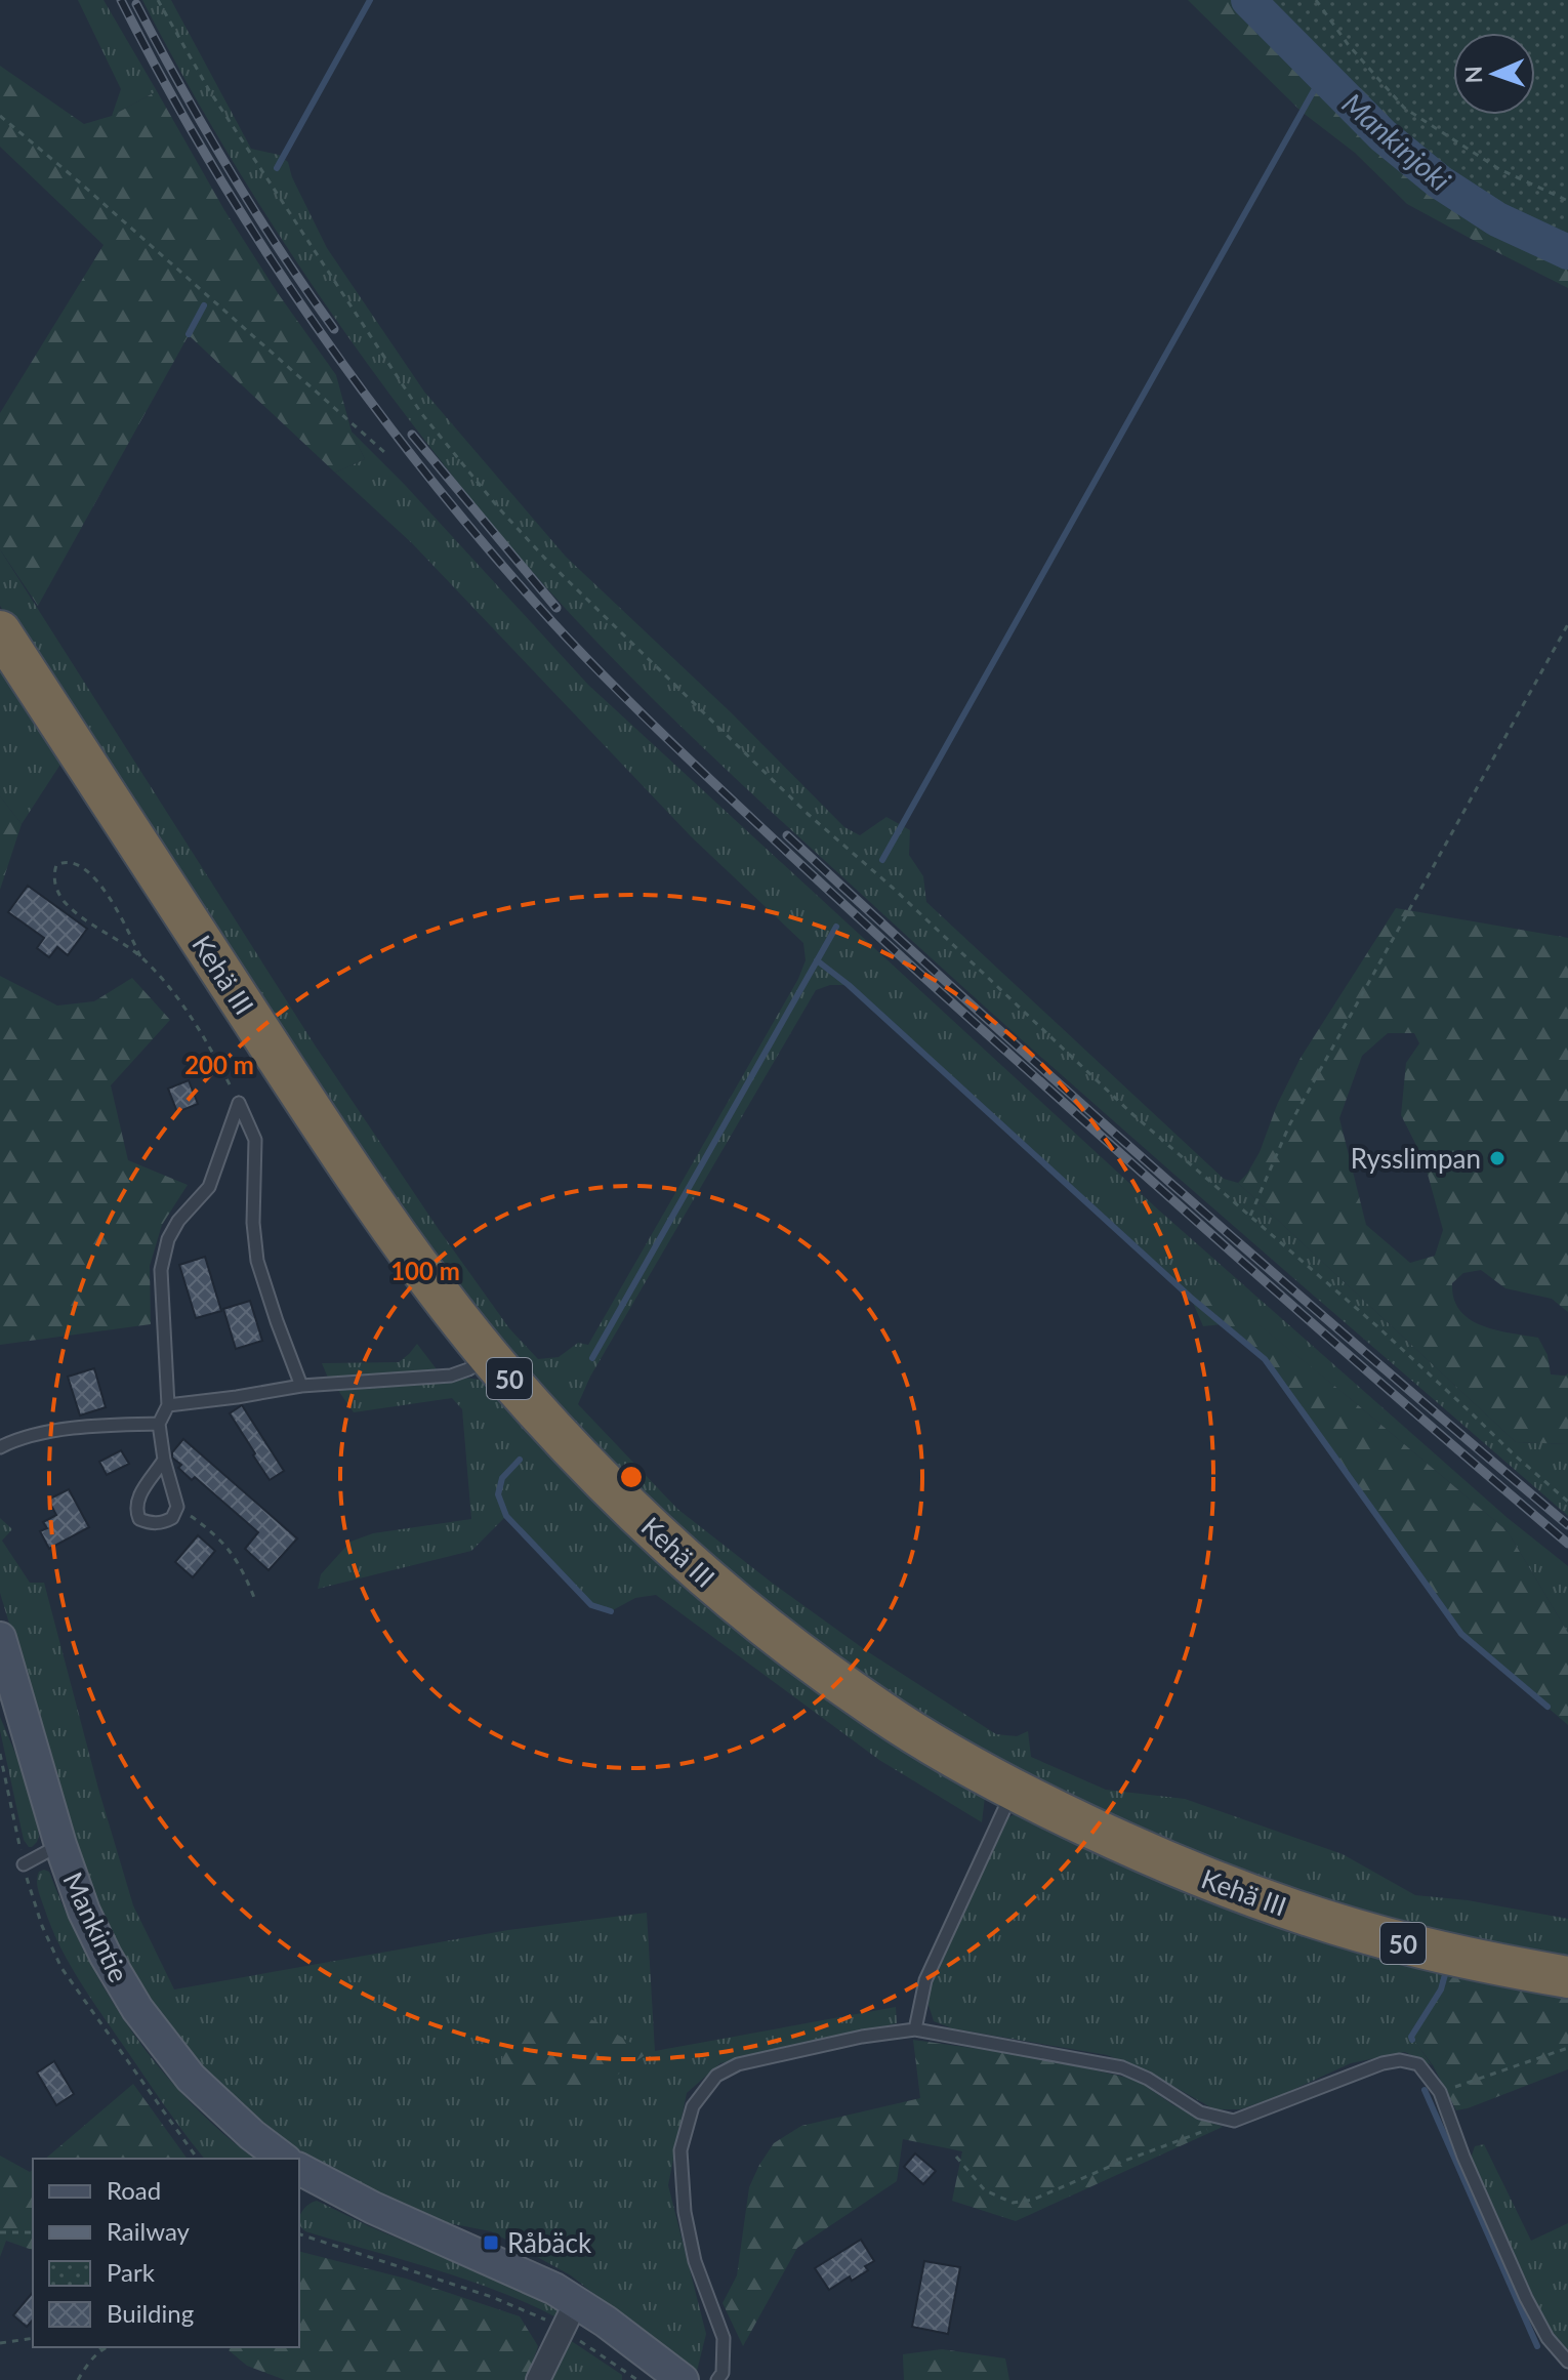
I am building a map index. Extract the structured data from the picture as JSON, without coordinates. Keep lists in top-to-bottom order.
{
  "streets": {
    "highway": ["Kehä III", "50"],
    "street": ["Mankintie"]
  },
  "water": ["Mankinjoki"],
  "places": {
    "other": ["Rysslimpan"],
    "transit": ["Råbäck"]
  },
  "legend": [
    "Road",
    "Railway",
    "Park",
    "Building"
  ],
  "north": "left",
  "rings": ["200 m", "100 m"]
}
